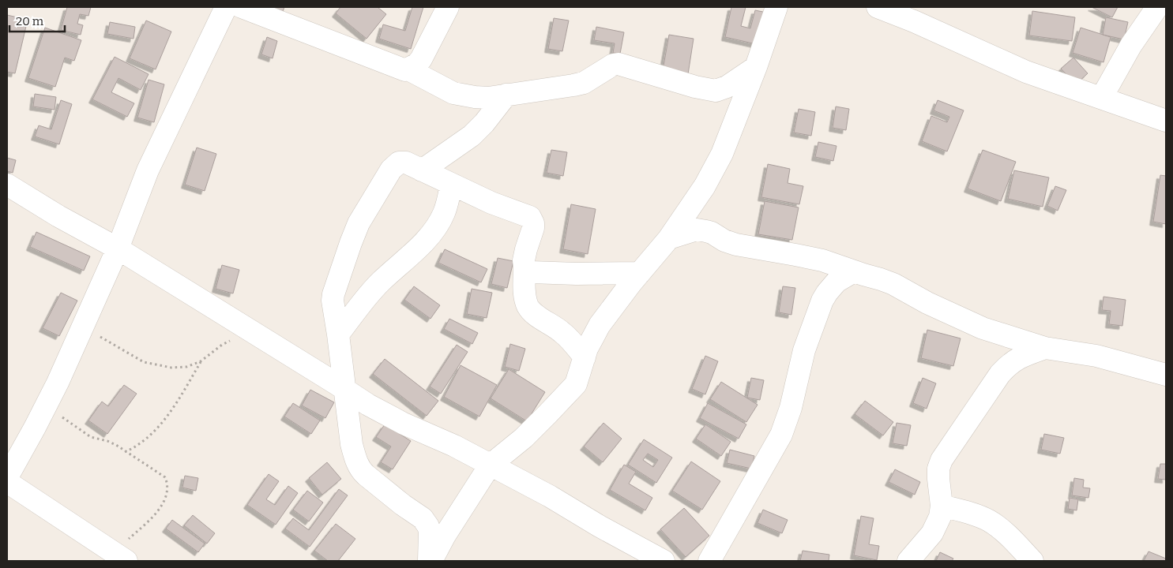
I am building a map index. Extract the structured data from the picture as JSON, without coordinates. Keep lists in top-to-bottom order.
{
  "scale_bar": "20 m"
}
